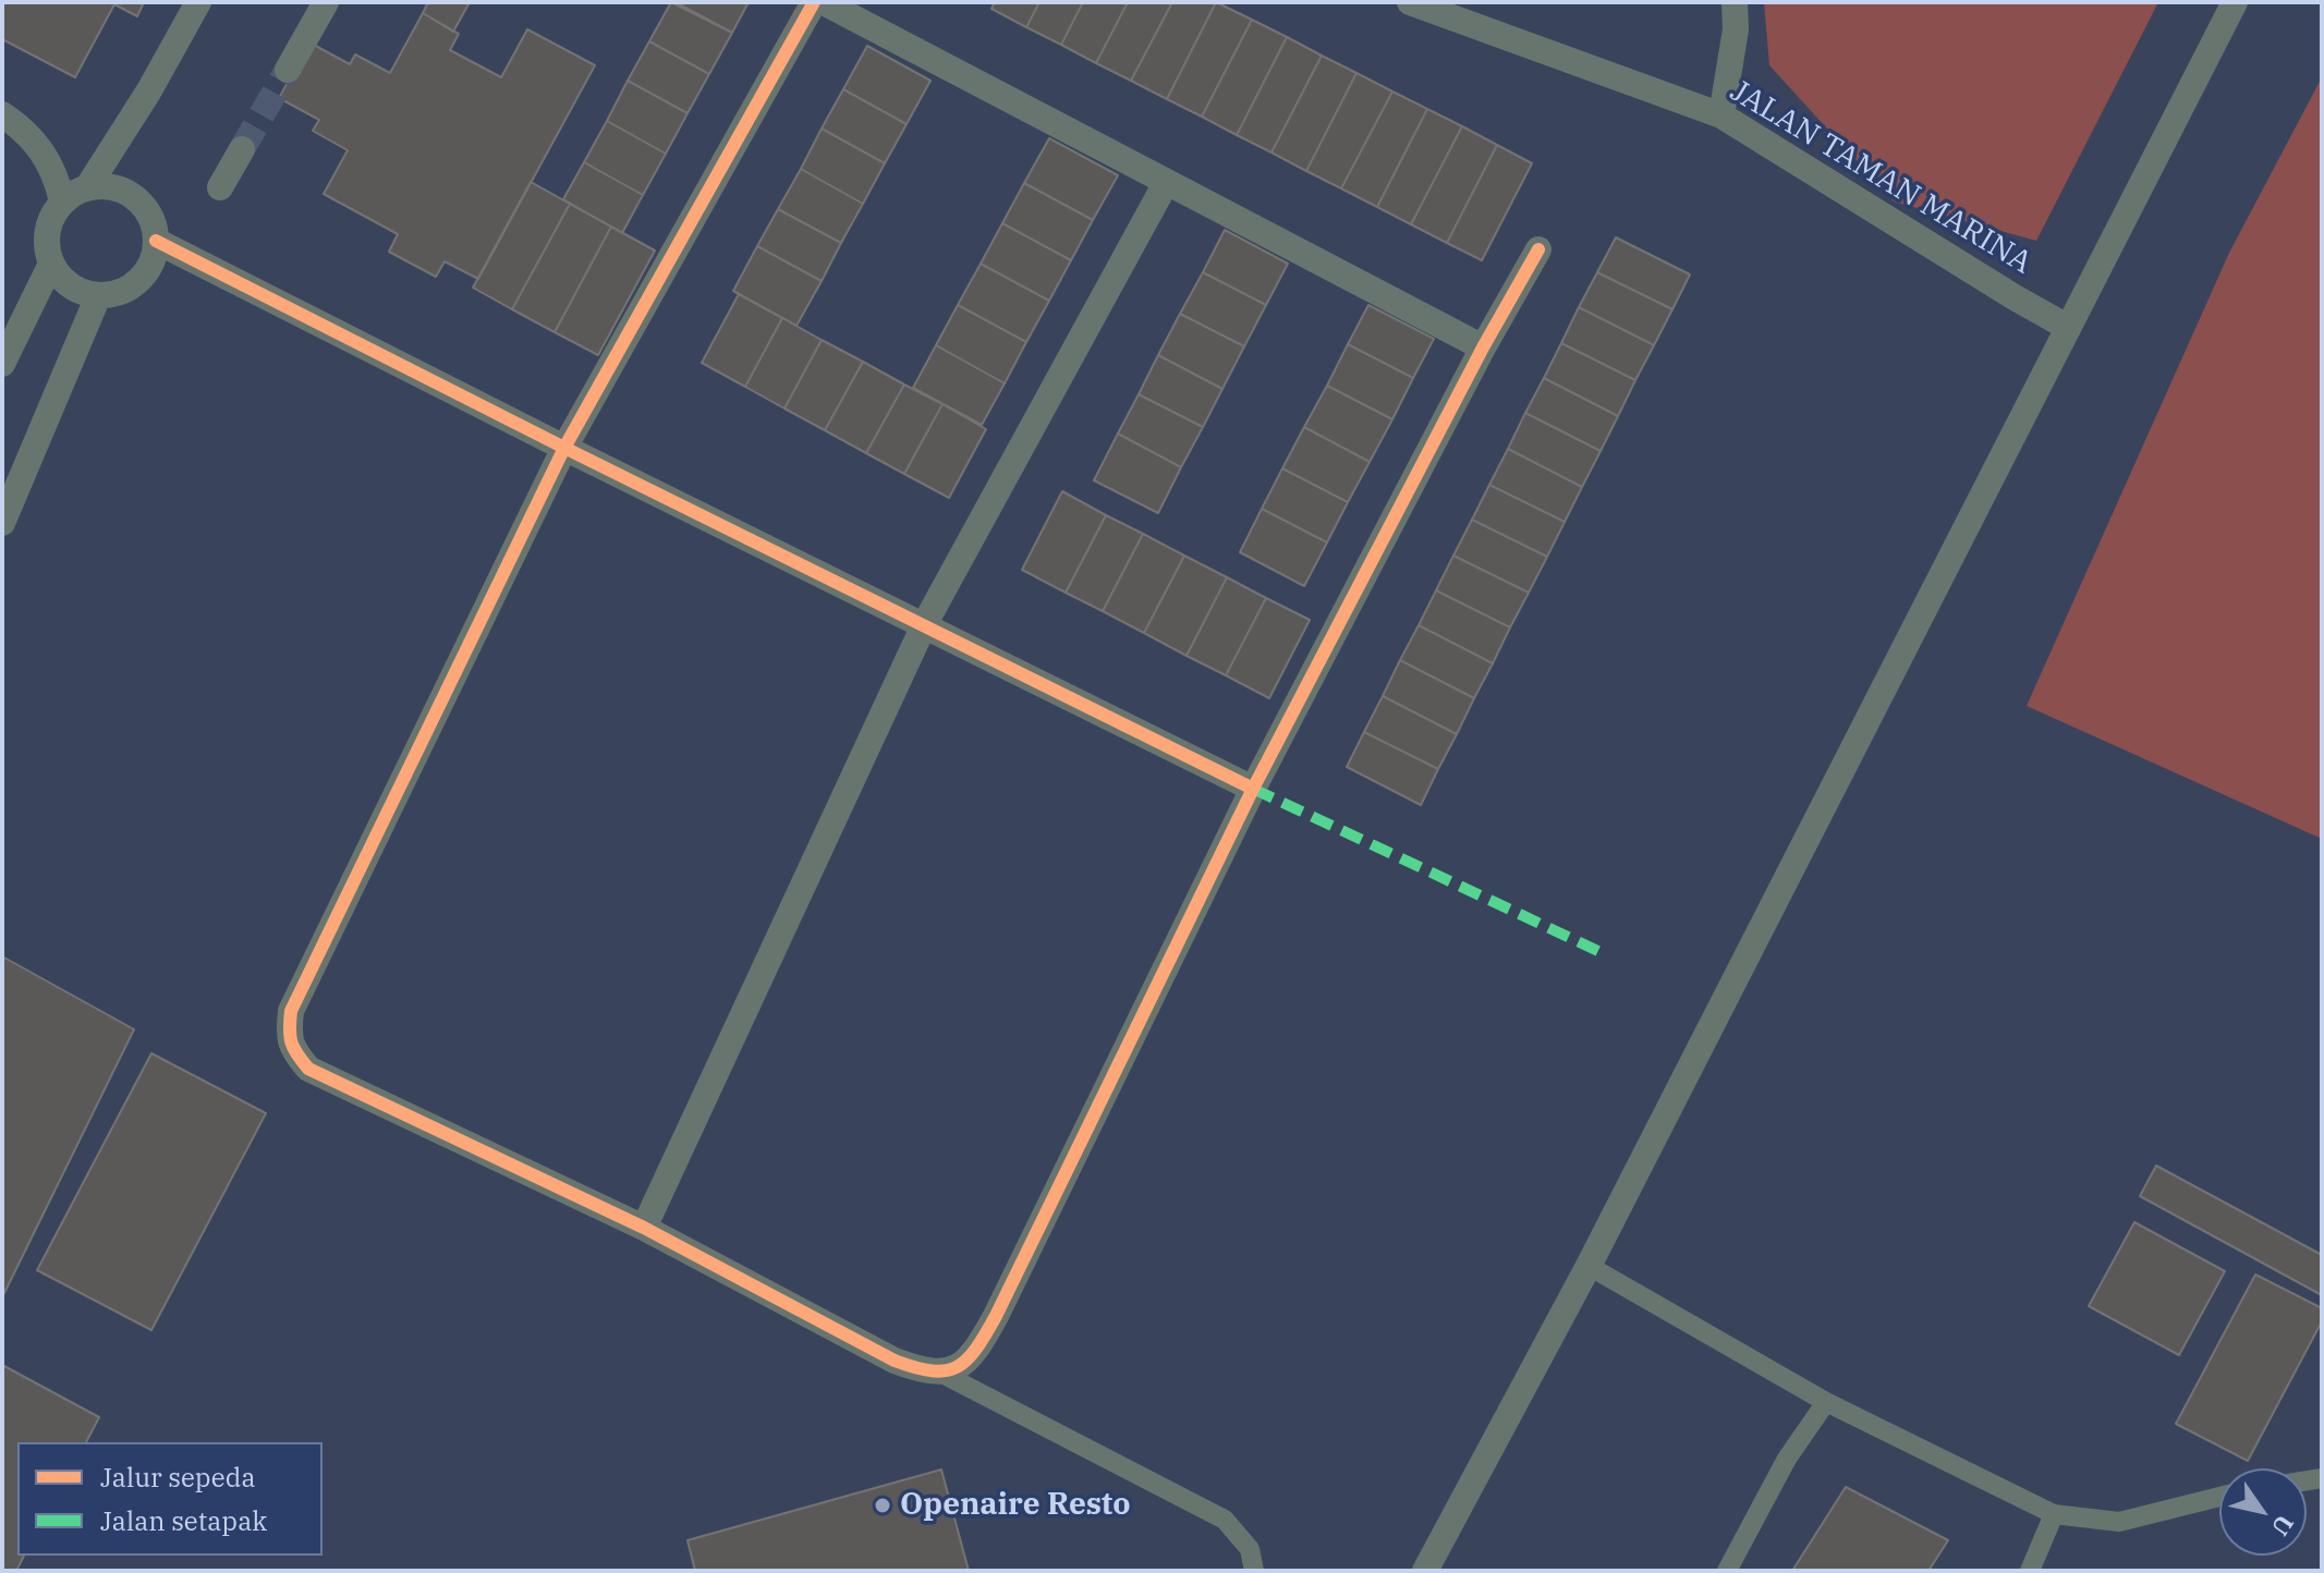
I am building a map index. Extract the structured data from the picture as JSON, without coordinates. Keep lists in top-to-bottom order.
{
  "streets": {
    "street": ["JALAN TAMAN MARINA"]
  },
  "places": ["Openaire Resto"],
  "legend": ["Jalur sepeda", "Jalan setapak"],
  "north": "bottom right"
}
